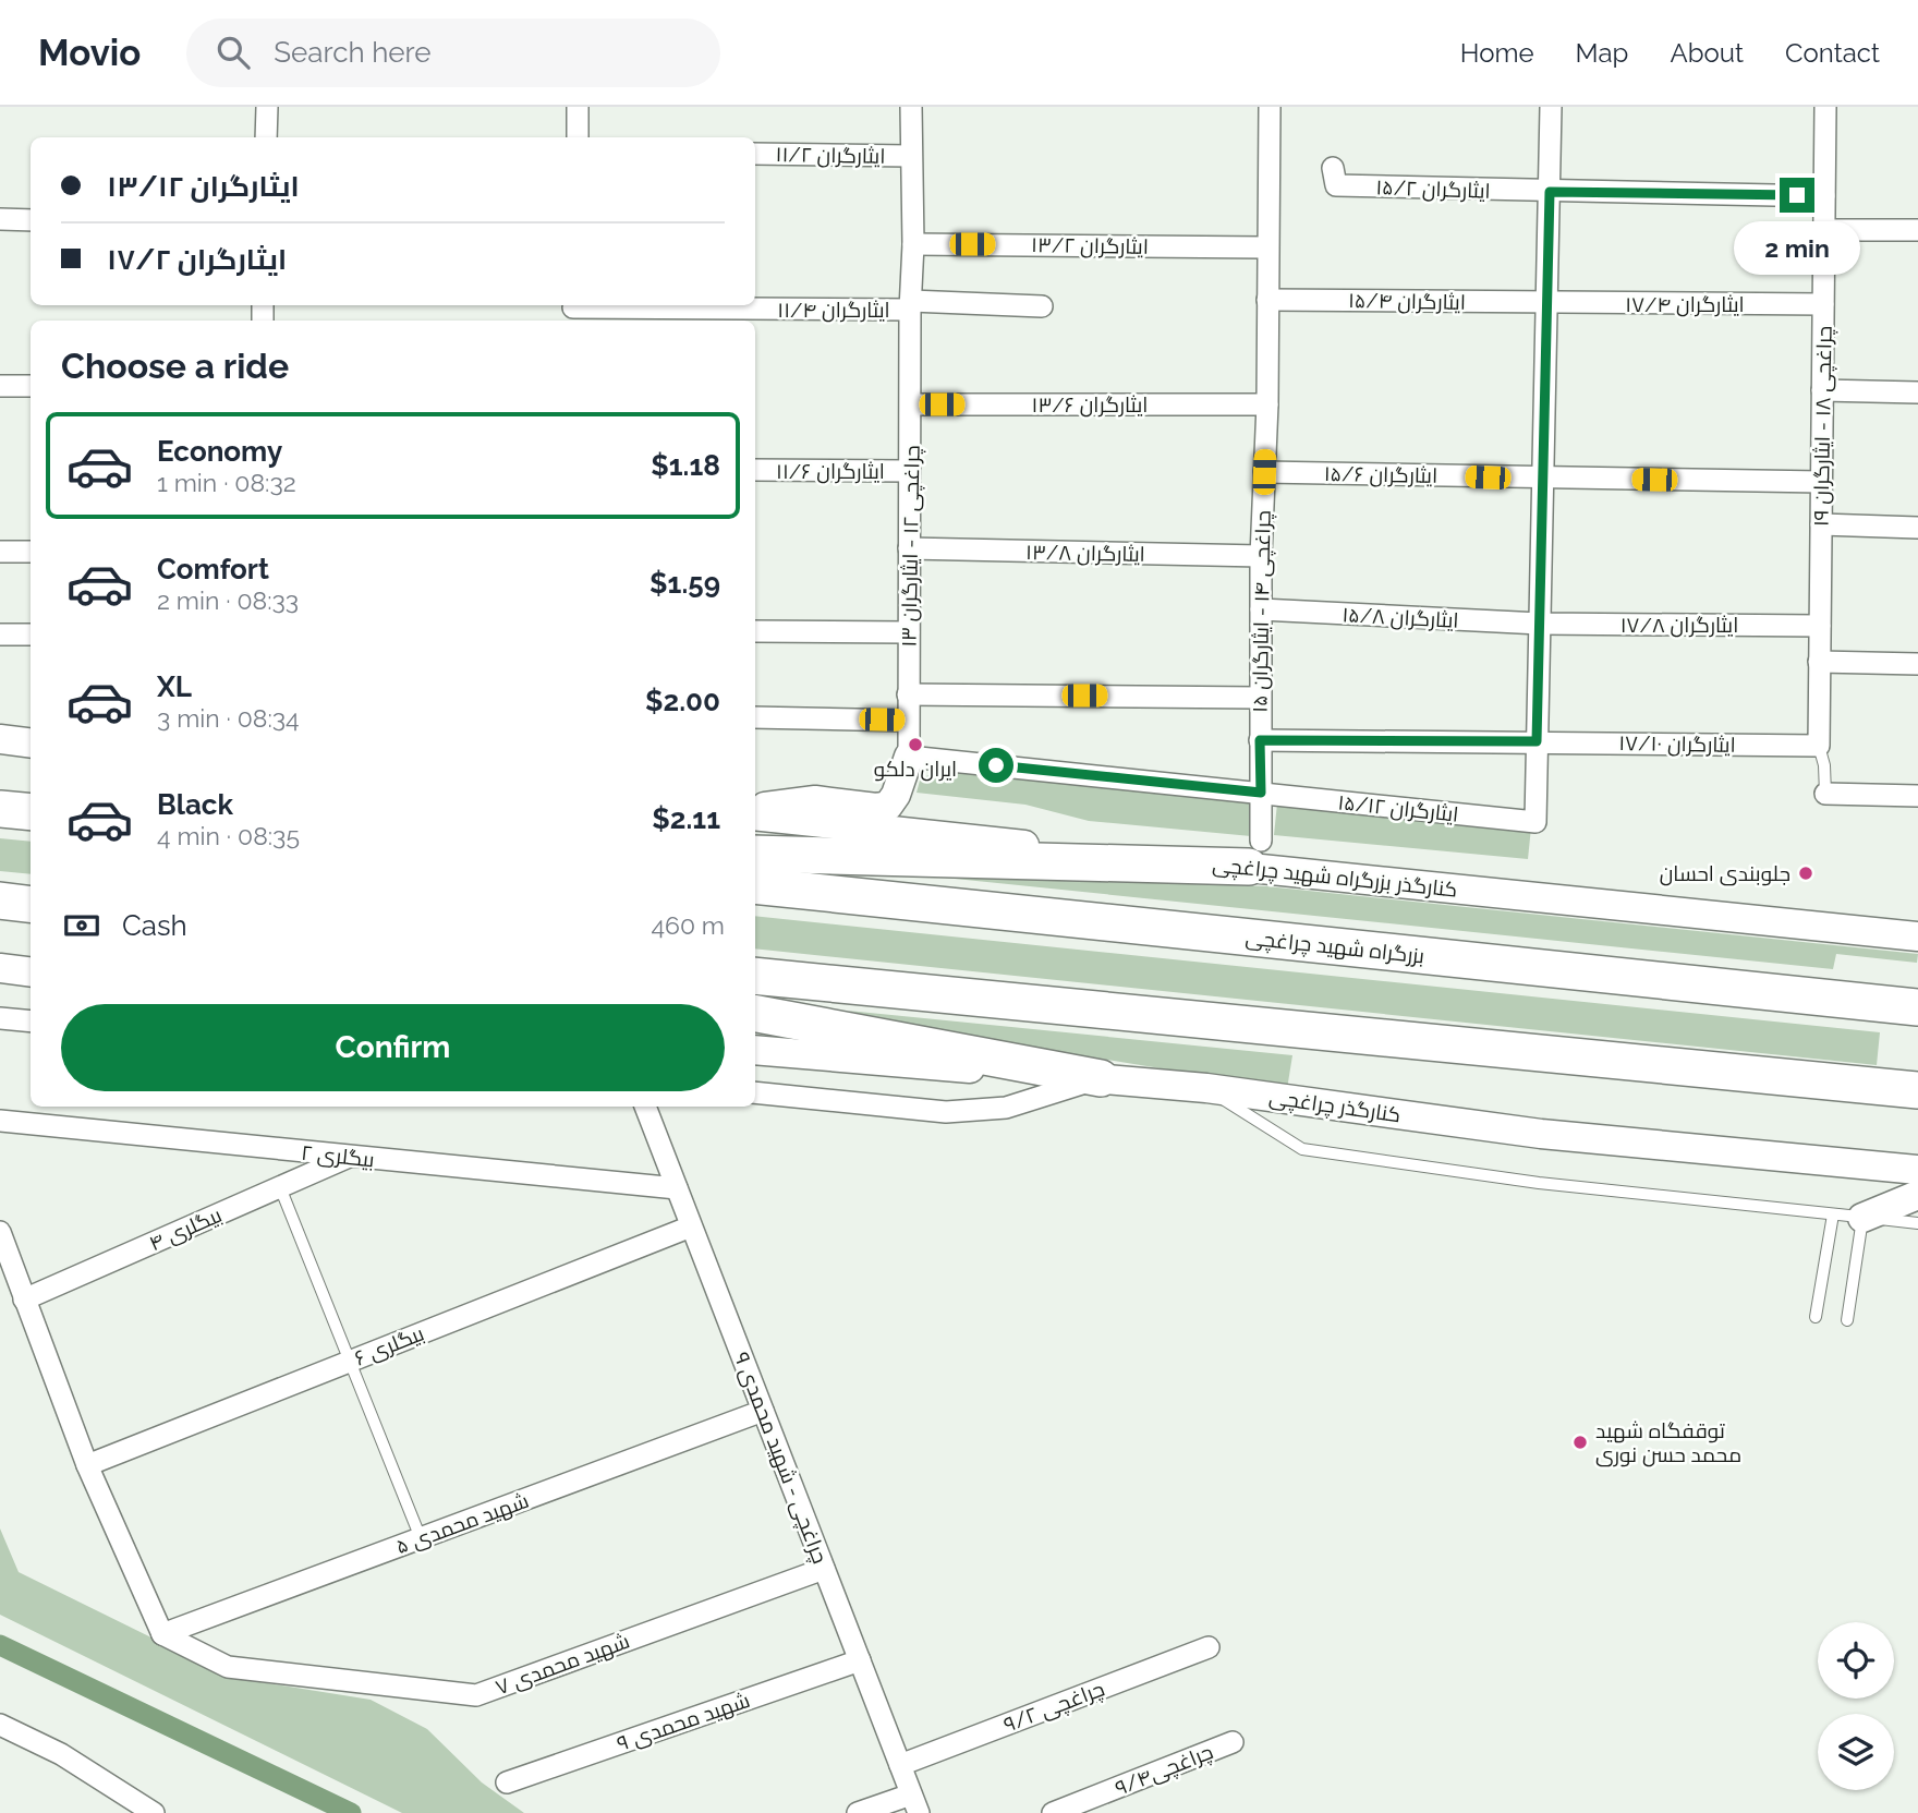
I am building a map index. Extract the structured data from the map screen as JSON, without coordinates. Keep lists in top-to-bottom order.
{
  "streets": {
    "highway": ["بزرگراه شهید چراغچی"],
    "main road": ["کنارگذر بزرگراه شهید چراغچی", "کنارگذر چراغچی"],
    "street": [
      "ایثارگران ۱۱/۲",
      "ایثارگران ۱۵/۲",
      "ایثارگران ۱۳/۲",
      "ایثارگران ۱۵/۴",
      "ایثارگران ۱۷/۴",
      "ایثارگران ۱۱/۴",
      "ایثارگران ۱۳/۶",
      "چراغچی ۱۸ - ایثارگران ۱۹",
      "ایثارگران ۱۱/۶",
      "ایثارگران ۱۵/۶",
      "چراغچی ۱۲ - ایثارگران ۱۳",
      "ایثارگران ۱۳/۸",
      "چراغچی ۱۴ - ایثارگران ۱۵",
      "ایثارگران ۱۵/۸",
      "ایثارگران ۱۷/۸",
      "ایثارگران ۱۷/۱۰",
      "ایثارگران ۱۵/۱۲",
      "بیگلری ۲",
      "بیگلری ۴",
      "بیگلری ۶",
      "۹ چراغچی - شهید محمدی",
      "شهید محمدی ۵",
      "شهید محمدی ۷",
      "۹/۲ چراغچی",
      "شهید محمدی ۹",
      "۹/۴چراغچی"
    ]
  },
  "crossings": [
    ["ایثارگران ۱۱/۲", "چراغچی ۱۲ - ایثارگران ۱۳"],
    ["ایثارگران ۱۳/۲", "چراغچی ۱۲ - ایثارگران ۱۳"],
    ["ایثارگران ۱۳/۲", "چراغچی ۱۴ - ایثارگران ۱۵"],
    ["ایثارگران ۱۵/۴", "ایثارگران ۱۷/۴"],
    ["ایثارگران ۱۵/۴", "چراغچی ۱۴ - ایثارگران ۱۵"],
    ["ایثارگران ۱۷/۴", "چراغچی ۱۸ - ایثارگران ۱۹"],
    ["ایثارگران ۱۱/۴", "چراغچی ۱۲ - ایثارگران ۱۳"],
    ["ایثارگران ۱۳/۶", "چراغچی ۱۲ - ایثارگران ۱۳"],
    ["ایثارگران ۱۳/۶", "چراغچی ۱۴ - ایثارگران ۱۵"],
    ["چراغچی ۱۸ - ایثارگران ۱۹", "ایثارگران ۱۵/۶"],
    ["چراغچی ۱۸ - ایثارگران ۱۹", "ایثارگران ۱۷/۸"],
    ["چراغچی ۱۸ - ایثارگران ۱۹", "ایثارگران ۱۷/۱۰"],
    ["ایثارگران ۱۱/۶", "چراغچی ۱۲ - ایثارگران ۱۳"],
    ["ایثارگران ۱۵/۶", "چراغچی ۱۴ - ایثارگران ۱۵"],
    ["چراغچی ۱۲ - ایثارگران ۱۳", "ایثارگران ۱۳/۸"],
    ["چراغچی ۱۲ - ایثارگران ۱۳", "ایثارگران ۱۵/۱۲"],
    ["ایثارگران ۱۳/۸", "چراغچی ۱۴ - ایثارگران ۱۵"],
    ["چراغچی ۱۴ - ایثارگران ۱۵", "ایثارگران ۱۵/۸"],
    ["چراغچی ۱۴ - ایثارگران ۱۵", "ایثارگران ۱۷/۱۰"],
    ["چراغچی ۱۴ - ایثارگران ۱۵", "ایثارگران ۱۵/۱۲"],
    ["چراغچی ۱۴ - ایثارگران ۱۵", "کنارگذر بزرگراه شهید چراغچی"],
    ["ایثارگران ۱۵/۸", "ایثارگران ۱۷/۸"],
    ["ایثارگران ۱۷/۱۰", "ایثارگران ۱۵/۱۲"],
    ["بیگلری ۲", "بیگلری ۴"],
    ["بیگلری ۲", "۹ چراغچی - شهید محمدی"],
    ["بیگلری ۶", "۹ چراغچی - شهید محمدی"],
    ["۹ چراغچی - شهید محمدی", "شهید محمدی ۵"],
    ["۹ چراغچی - شهید محمدی", "شهید محمدی ۷"],
    ["۹ چراغچی - شهید محمدی", "۹/۲ چراغچی"],
    ["۹ چراغچی - شهید محمدی", "شهید محمدی ۹"],
    ["شهید محمدی ۵", "شهید محمدی ۷"]
  ],
  "places": ["ایران دلکو", "جلوبندی احسان", "توقفگاه شهید محمد حسن نوری"],
  "page": {
    "header": "Movio",
    "search": "Search here",
    "nav": [
      "Home",
      "Map",
      "About",
      "Contact"
    ],
    "banner": ["ایثارگران ۱۳/۱۲", "ایثارگران ۱۷/۲"],
    "bubble": "2 min",
    "heading": "Choose a ride",
    "list": [
      {
        "name": "Economy",
        "note": "1 min · 08:32",
        "value": "$1.18"
      },
      {
        "name": "Comfort",
        "note": "2 min · 08:33",
        "value": "$1.59"
      },
      {
        "name": "XL",
        "note": "3 min · 08:34",
        "value": "$2.00"
      },
      {
        "name": "Black",
        "note": "4 min · 08:35",
        "value": "$2.11"
      }
    ],
    "pay": ["Cash", "460 m"],
    "buttons": "Confirm"
  }
}
